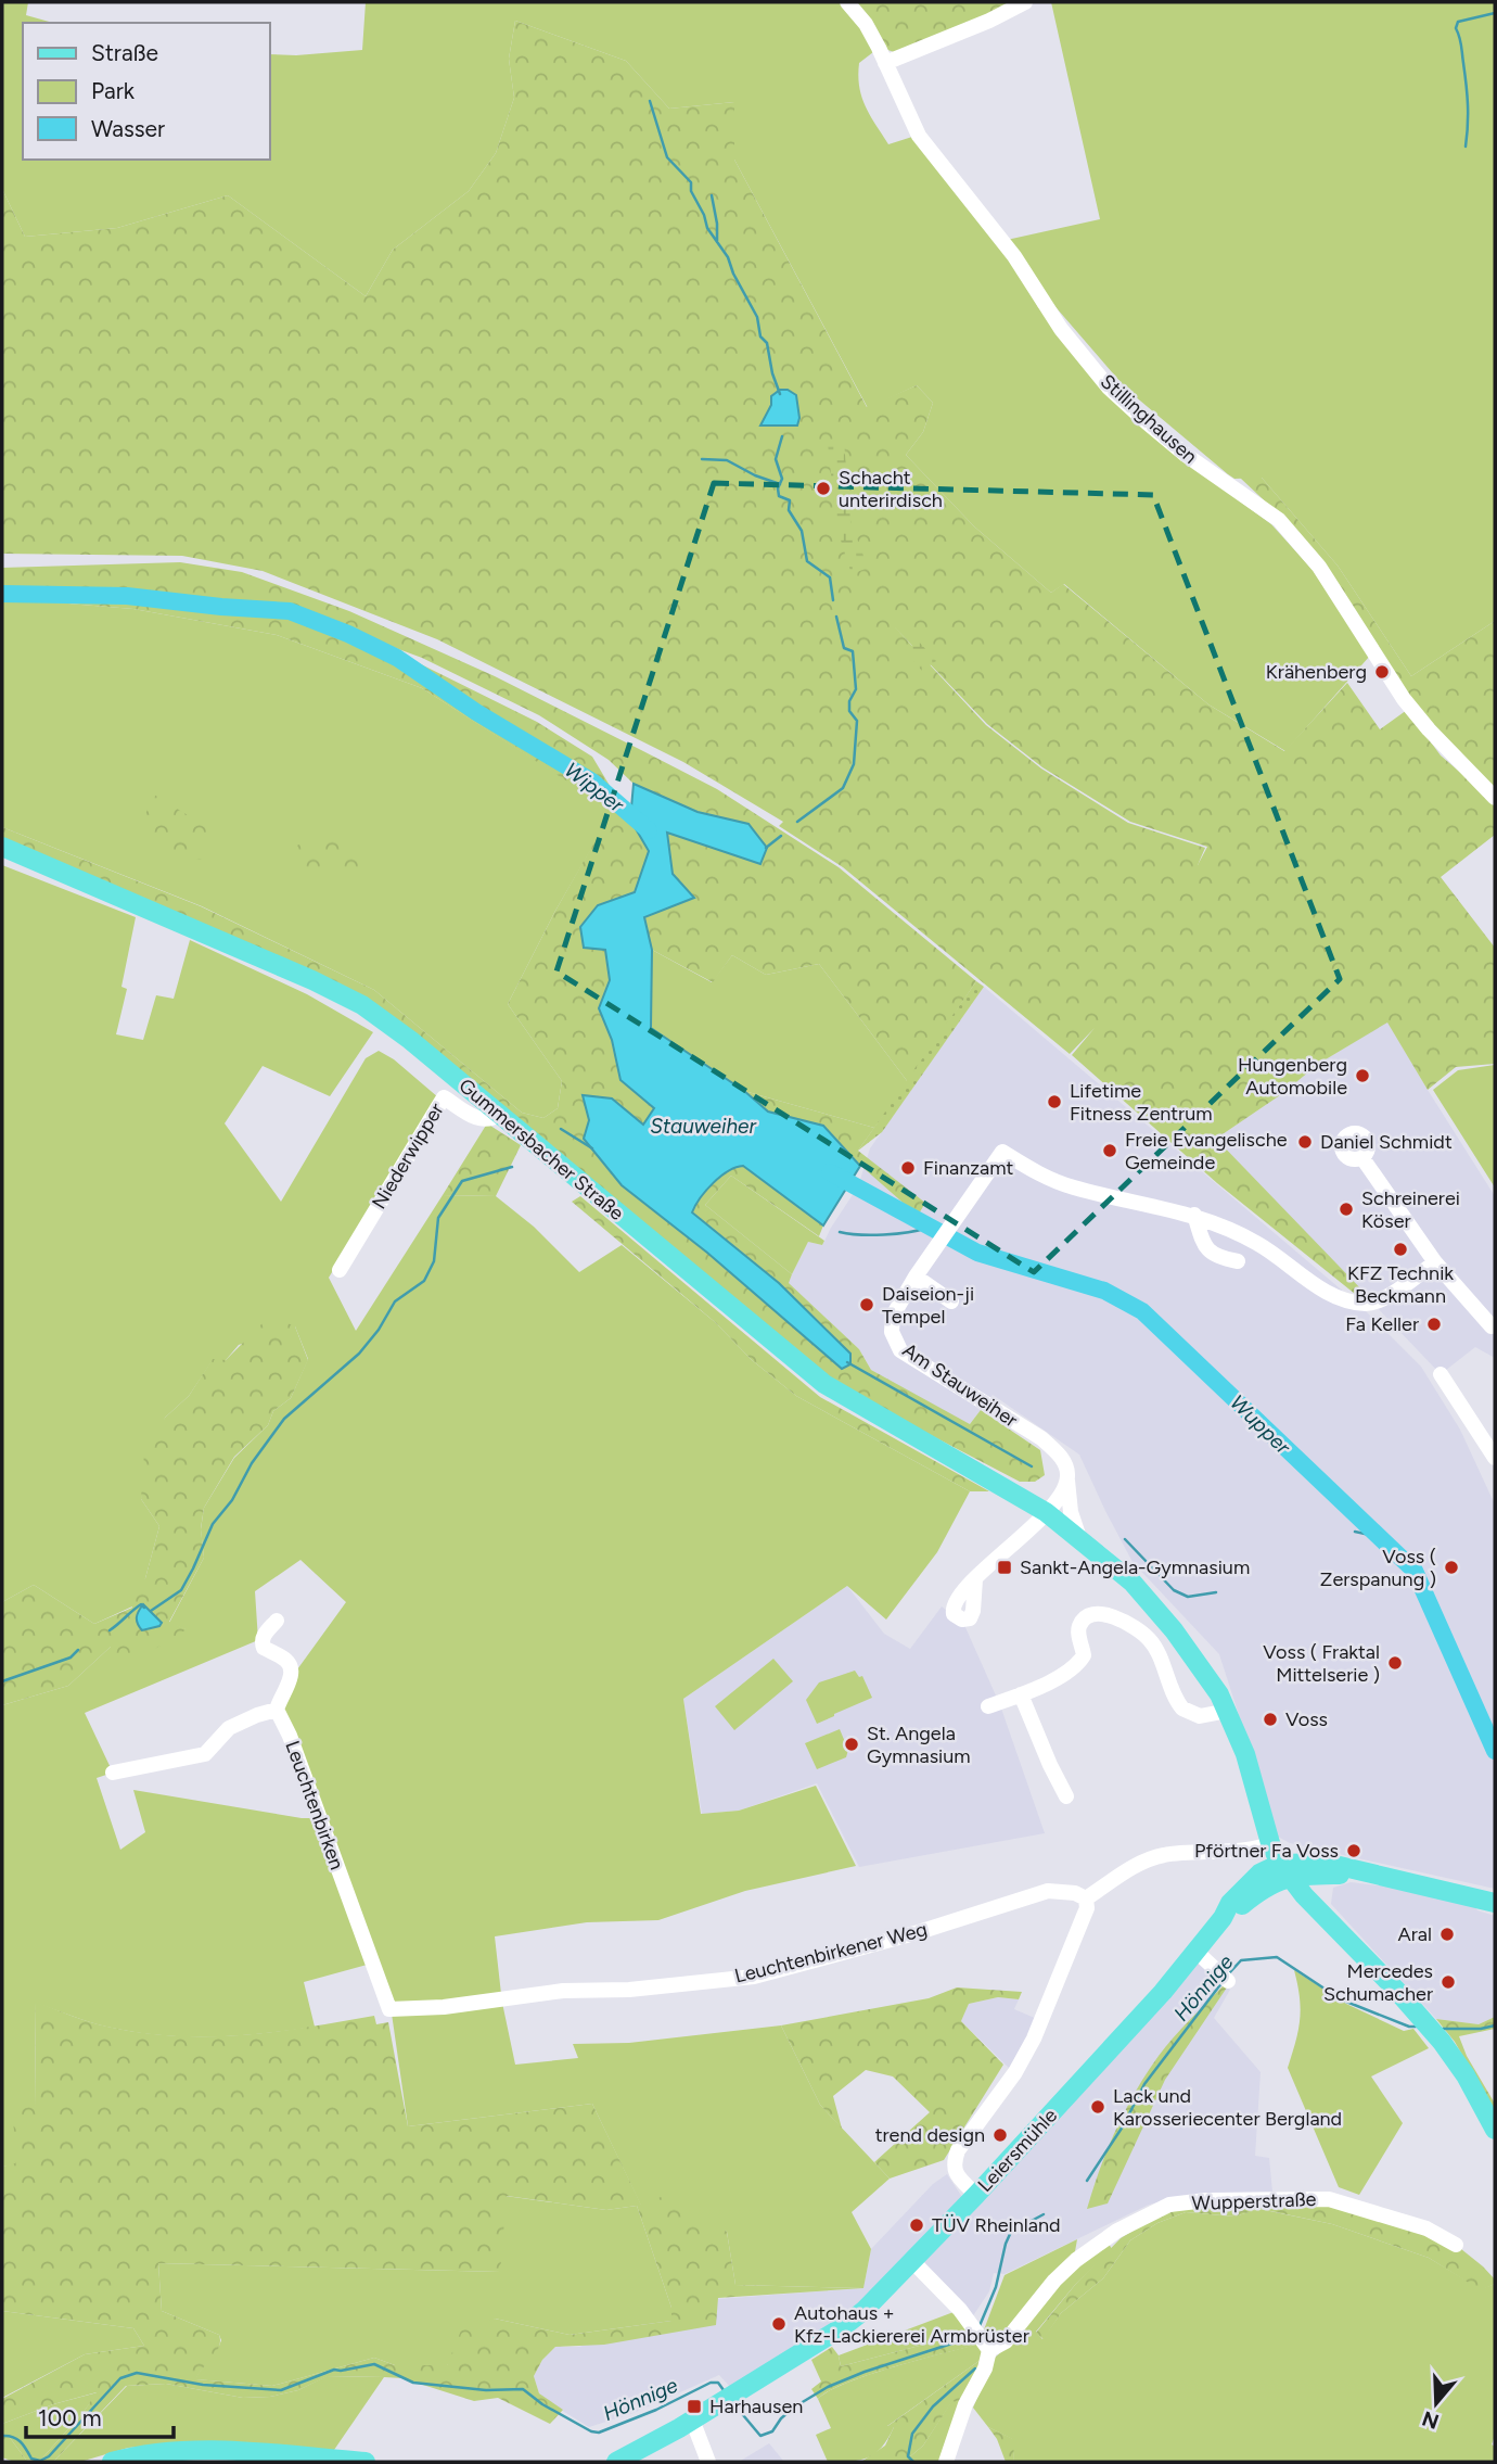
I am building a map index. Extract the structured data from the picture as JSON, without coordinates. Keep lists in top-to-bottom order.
{
  "streets": {
    "main road": ["Gummersbacher Straße", "Leiersmühle"],
    "street": [
      "Stillinghausen",
      "Niederwipper",
      "Am Stauweiher",
      "Leuchtenbirken",
      "Leuchtenbirkener Weg",
      "Wupperstraße"
    ]
  },
  "crossings": [
    ["Gummersbacher Straße", "Niederwipper"],
    ["Gummersbacher Straße", "Leiersmühle"],
    ["Leuchtenbirken", "Leuchtenbirkener Weg"]
  ],
  "water": [
    "Wipper",
    "Stauweiher",
    "Wupper",
    "Hönnige"
  ],
  "places": {
    "other": [
      "Schacht unterirdisch",
      "Krähenberg",
      "Hungenberg Automobile",
      "Lifetime Fitness Zentrum",
      "Daniel Schmidt",
      "Freie Evangelische Gemeinde",
      "Finanzamt",
      "Schreinerei Köser",
      "KFZ Technik Beckmann",
      "Daiseion-ji Tempel",
      "Fa Keller",
      "Voss ( Zerspanung )",
      "Voss ( Fraktal Mittelserie )",
      "Voss",
      "St. Angela Gymnasium",
      "Pförtner Fa Voss",
      "Aral",
      "Mercedes Schumacher",
      "Lack und Karosseriecenter Bergland",
      "trend design",
      "TÜV Rheinland",
      "Autohaus + Kfz-Lackiererei Armbrüster"
    ],
    "transit": ["Sankt-Angela-Gymnasium", "Harhausen"]
  },
  "legend": ["Straße", "Park", "Wasser"],
  "scale_bar": "100 m",
  "north": "bottom"
}
